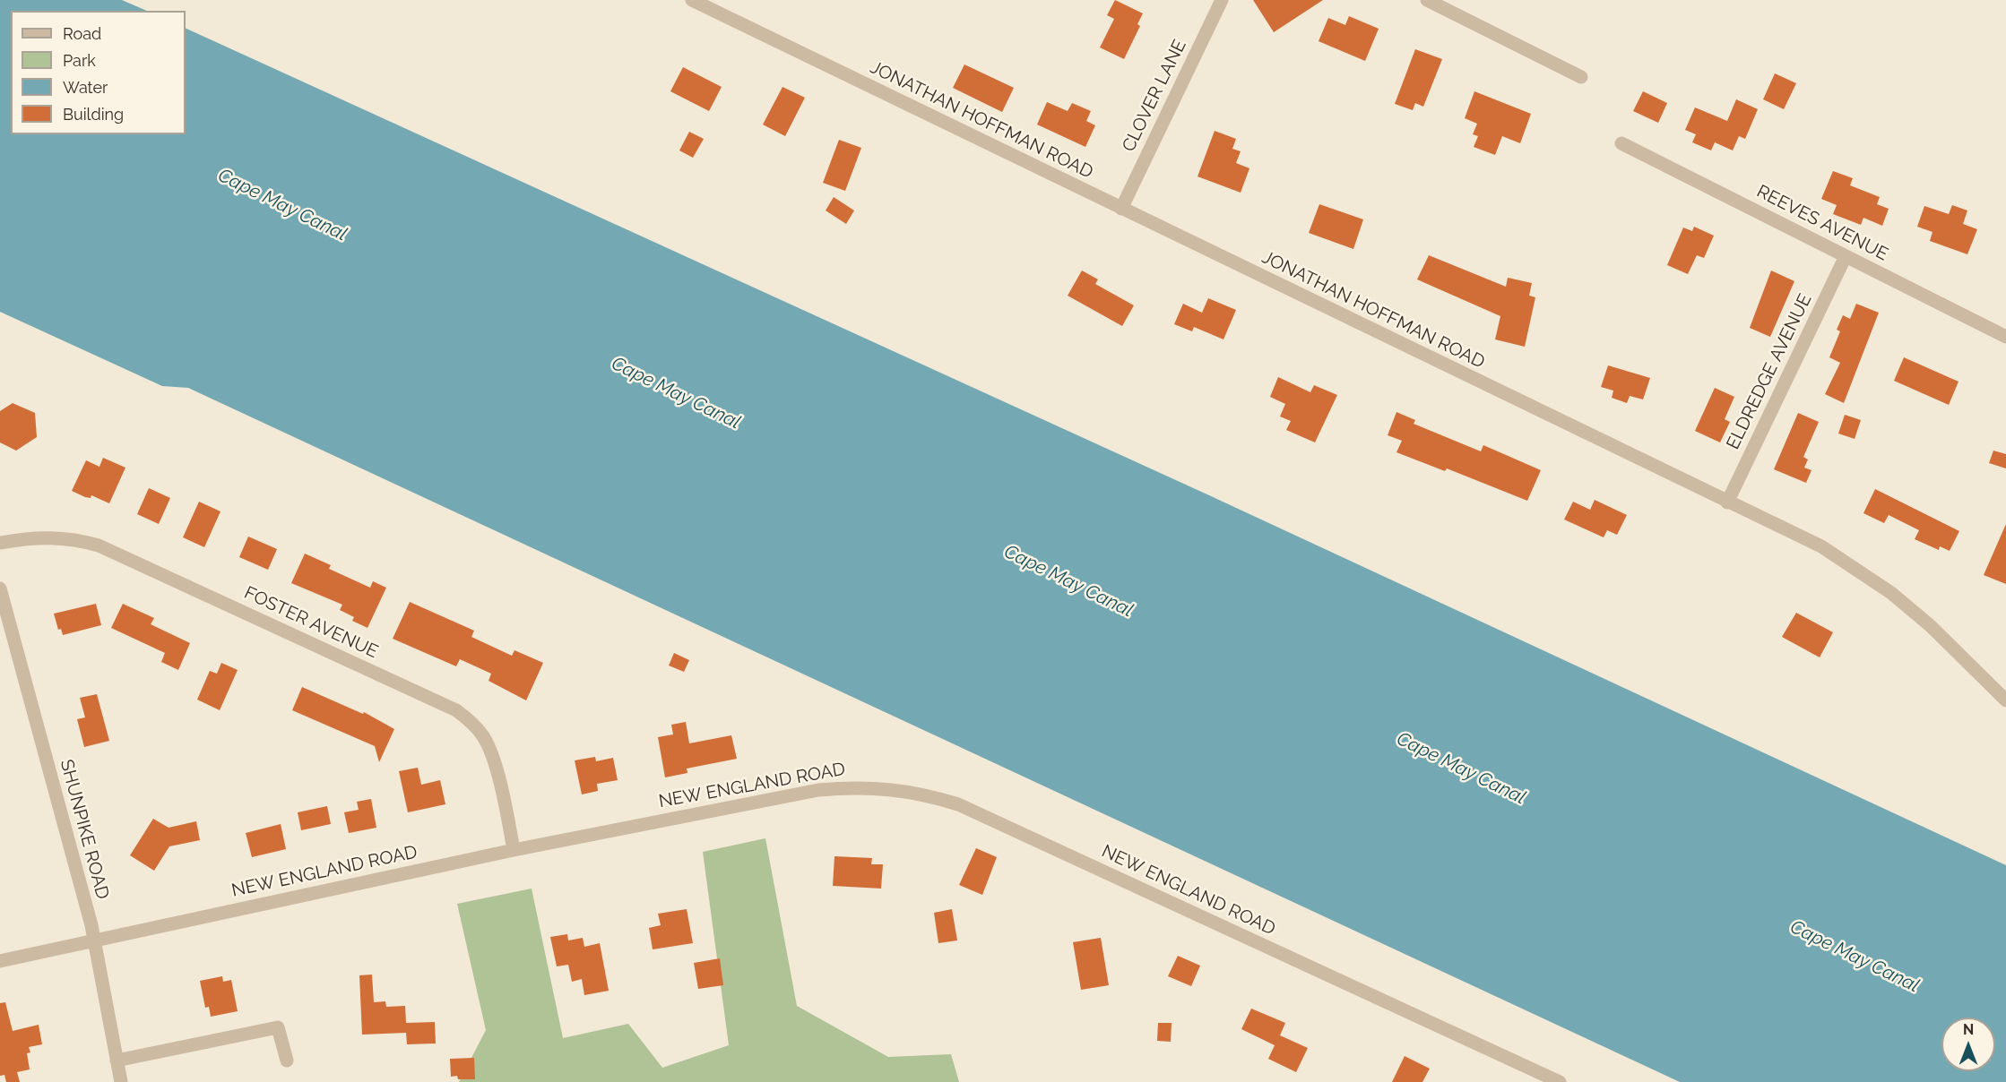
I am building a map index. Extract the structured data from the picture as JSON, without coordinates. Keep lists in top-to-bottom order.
{
  "streets": {
    "street": [
      "CLOVER LANE",
      "JONATHAN HOFFMAN ROAD",
      "REEVES AVENUE",
      "ELDREDGE AVENUE",
      "FOSTER AVENUE",
      "NEW ENGLAND ROAD",
      "SHUNPIKE ROAD"
    ]
  },
  "crossings": [
    ["CLOVER LANE", "JONATHAN HOFFMAN ROAD"],
    ["JONATHAN HOFFMAN ROAD", "ELDREDGE AVENUE"],
    ["REEVES AVENUE", "ELDREDGE AVENUE"],
    ["FOSTER AVENUE", "NEW ENGLAND ROAD"],
    ["NEW ENGLAND ROAD", "SHUNPIKE ROAD"]
  ],
  "water": ["Cape May Canal"],
  "legend": [
    "Road",
    "Park",
    "Water",
    "Building"
  ],
  "north": "top"
}
